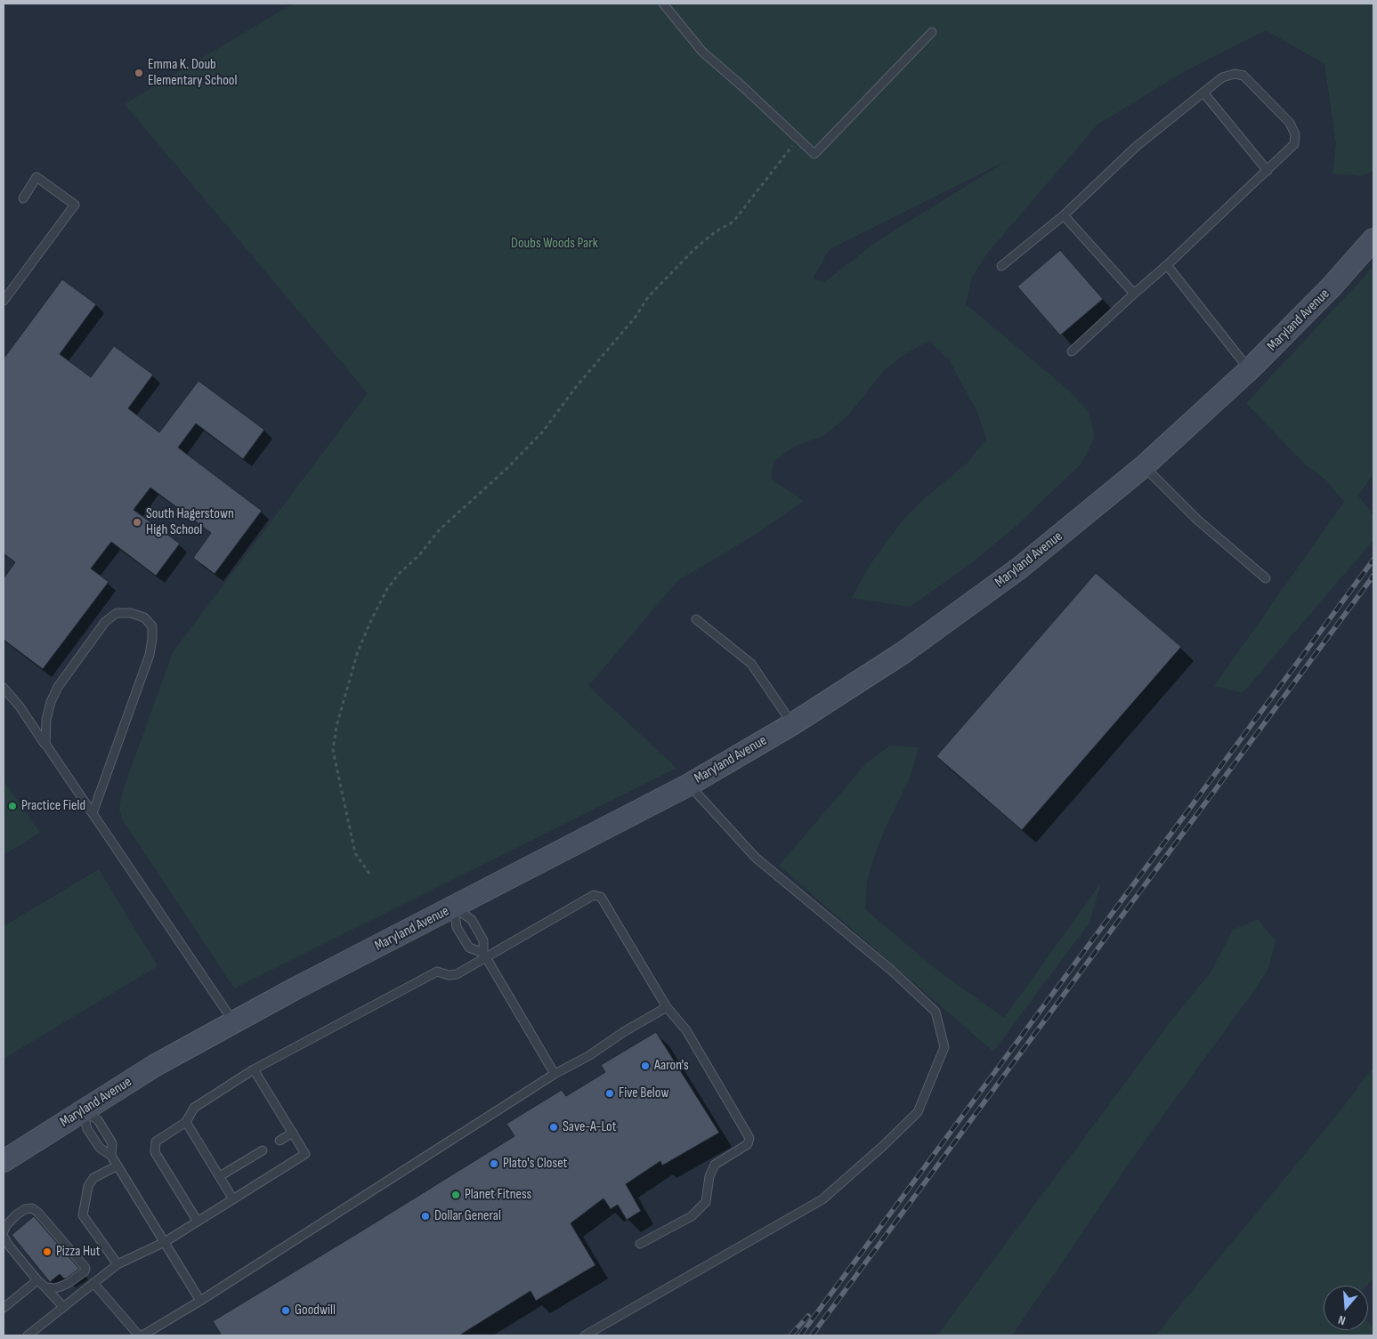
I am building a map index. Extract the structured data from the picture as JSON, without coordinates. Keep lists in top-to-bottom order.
{
  "streets": {
    "main road": ["Maryland Avenue"]
  },
  "parks": ["Doubs Woods Park"],
  "places": [
    "Emma K. Doub Elementary School",
    "South Hagerstown High School",
    "Practice Field",
    "Aaron's",
    "Five Below",
    "Save-A-Lot",
    "Plato's Closet",
    "Planet Fitness",
    "Dollar General",
    "Pizza Hut",
    "Goodwill"
  ],
  "north": "bottom"
}
